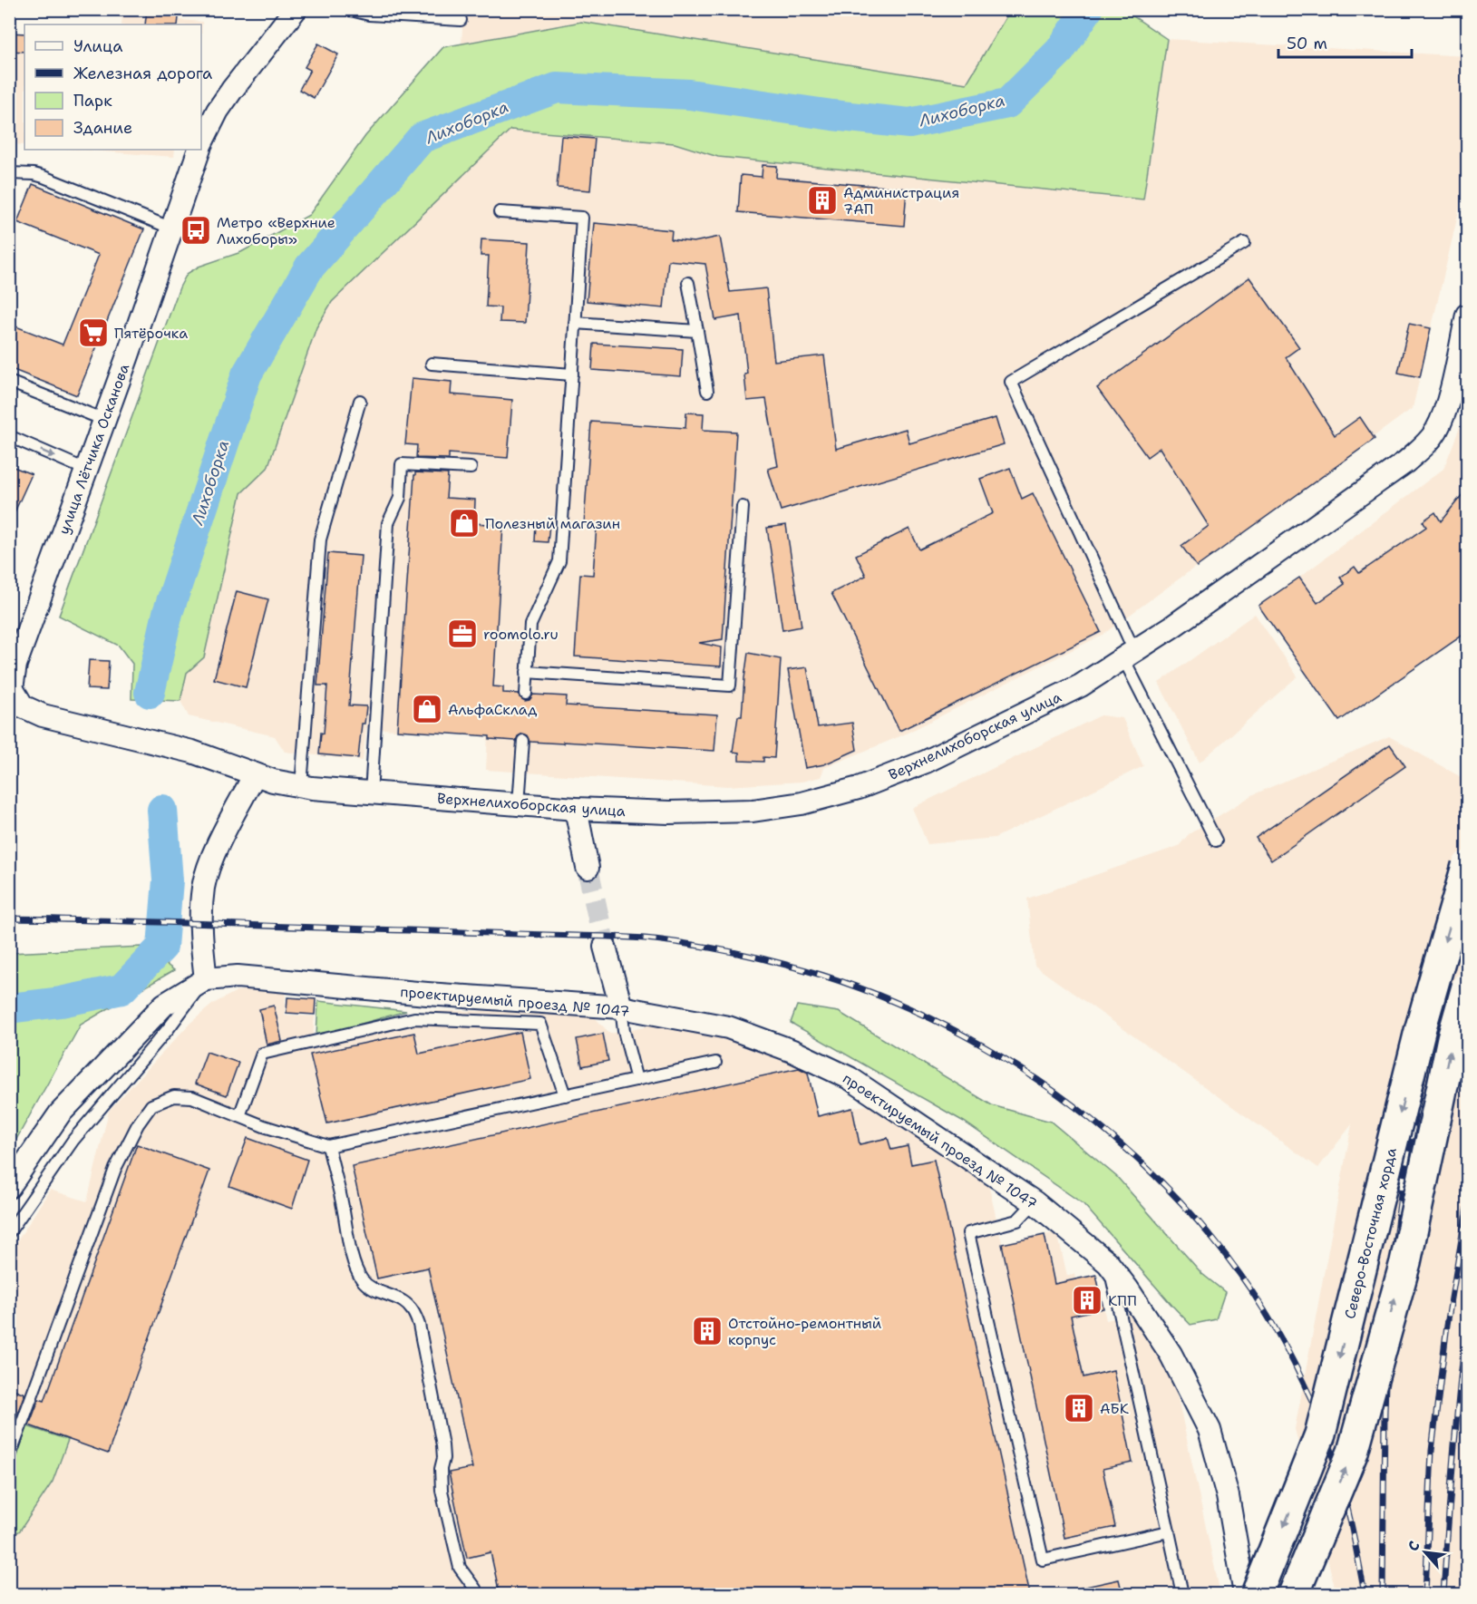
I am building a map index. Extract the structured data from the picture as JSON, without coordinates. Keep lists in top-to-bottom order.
{
  "streets": {
    "main road": ["Северо-Восточная хорда"],
    "street": ["улица Лётчика Осканова", "Верхнелихоборская улица", "проектируемый проезд № 1047"]
  },
  "crossings": [
    ["улица Лётчика Осканова", "Верхнелихоборская улица"]
  ],
  "water": ["Лихоборка"],
  "places": {
    "building": [
      "Администрация 7АП",
      "КПП",
      "Отстойно-ремонтный корпус",
      "АБК"
    ],
    "bus stop": ["Метро «Верхние Лихоборы»"],
    "supermarket": ["Пятёрочка"],
    "shop": ["Полезный магазин", "АльфаСклад"],
    "office": ["roomolo.ru"]
  },
  "legend": [
    "Улица",
    "Железная дорога",
    "Парк",
    "Здание"
  ],
  "scale_bar": "50 m",
  "north": "top left"
}
